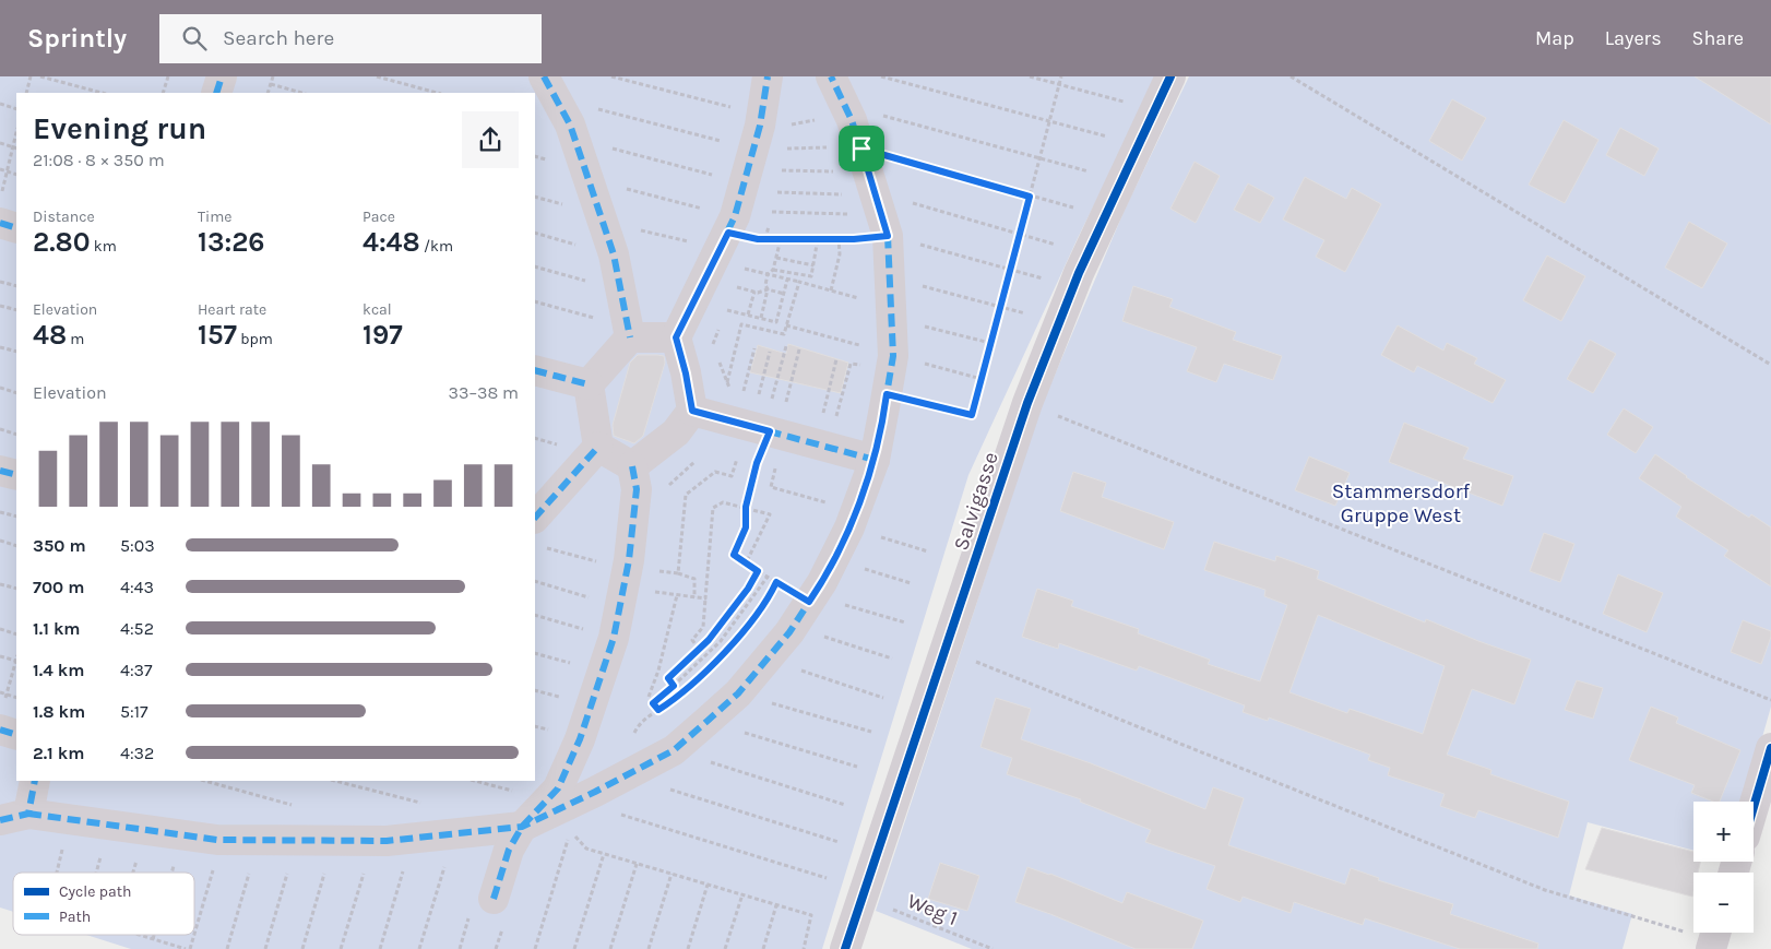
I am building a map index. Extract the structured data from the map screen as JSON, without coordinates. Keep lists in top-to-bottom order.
{
  "streets": {
    "street": ["Salvigasse"],
    "path": ["Weg 1"]
  },
  "crossings": [
    ["Salvigasse", "Weg 1"]
  ],
  "parks": ["Stammersdorf Gruppe West"],
  "legend": ["Cycle path", "Path"],
  "page": {
    "header": "Sprintly",
    "search": "Search here",
    "nav": ["Map", "Layers", "Share"],
    "heading": ["Evening run", "21:08 · 8 × 350 m"],
    "stats": [
      ["Distance", "2.80 km"],
      ["Time", "13:26"],
      ["Pace", "4:48 /km"],
      ["Elevation", "48 m"],
      ["Heart rate", "157 bpm"],
      ["kcal", "197"]
    ],
    "chart": ["Elevation", "33–38 m"],
    "list": [
      {
        "name": "350 m",
        "note": "5:03"
      },
      {
        "name": "700 m",
        "note": "4:43"
      },
      {
        "name": "1.1 km",
        "note": "4:52"
      },
      {
        "name": "1.4 km",
        "note": "4:37"
      },
      {
        "name": "1.8 km",
        "note": "5:17"
      },
      {
        "name": "2.1 km",
        "note": "4:32"
      }
    ],
    "map_buttons": ["+", "−"]
  }
}
